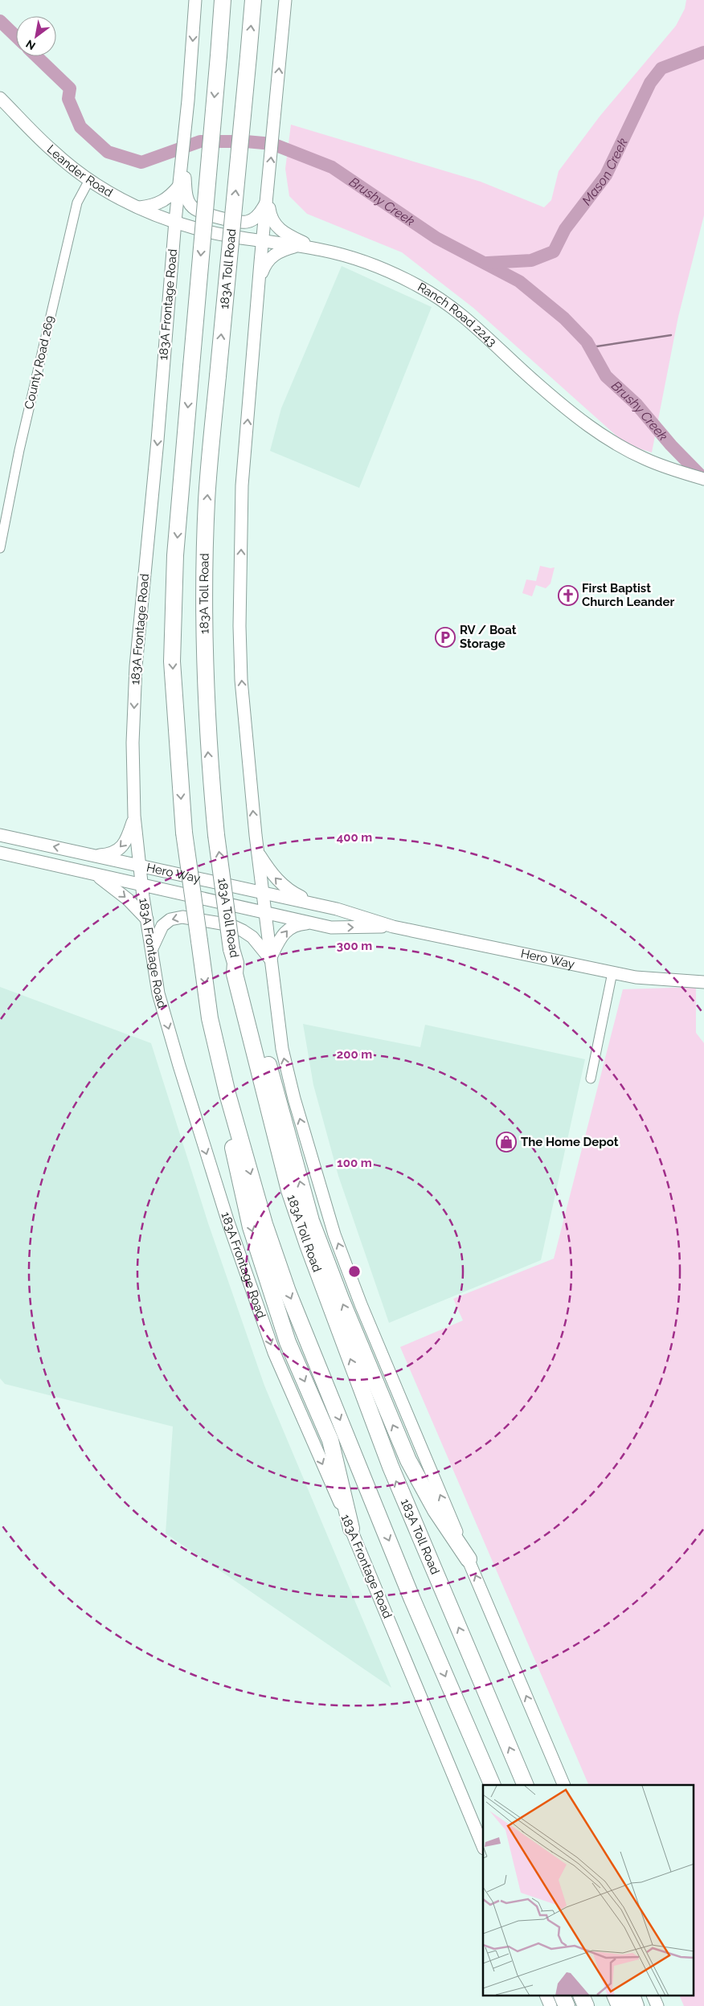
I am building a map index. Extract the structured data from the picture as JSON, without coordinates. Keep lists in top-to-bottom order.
{
  "streets": {
    "highway": ["183A Toll Road"],
    "main road": [
      "Leander Road",
      "183A Frontage Road",
      "Ranch Road 2243",
      "Hero Way"
    ],
    "street": ["County Road 269"]
  },
  "crossings": [
    ["Leander Road", "183A Frontage Road"],
    ["Leander Road", "Ranch Road 2243"],
    ["Leander Road", "County Road 269"],
    ["183A Frontage Road", "Ranch Road 2243"],
    ["183A Frontage Road", "Hero Way"]
  ],
  "water": ["Mason Creek", "Brushy Creek"],
  "places": {
    "church": ["First Baptist Church Leander"],
    "parking": ["RV / Boat Storage"],
    "shop": ["The Home Depot"]
  },
  "north": "bottom left",
  "rings": [
    "400 m",
    "300 m",
    "200 m",
    "100 m"
  ]
}
